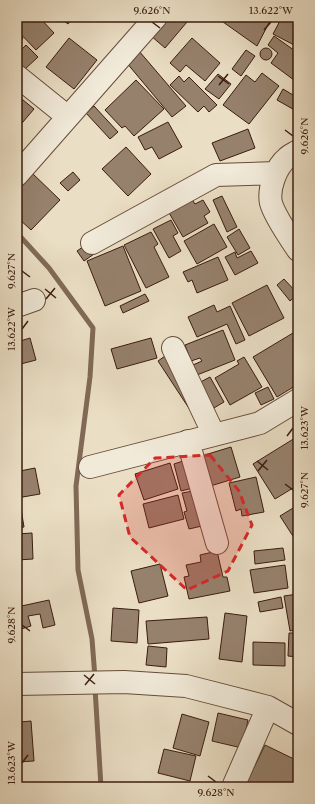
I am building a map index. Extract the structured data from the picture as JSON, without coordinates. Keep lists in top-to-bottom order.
{
  "coordinates": [
    "9.626°N",
    "13.622°W",
    "9.627°N",
    "13.623°W",
    "9.628°N"
  ]
}
